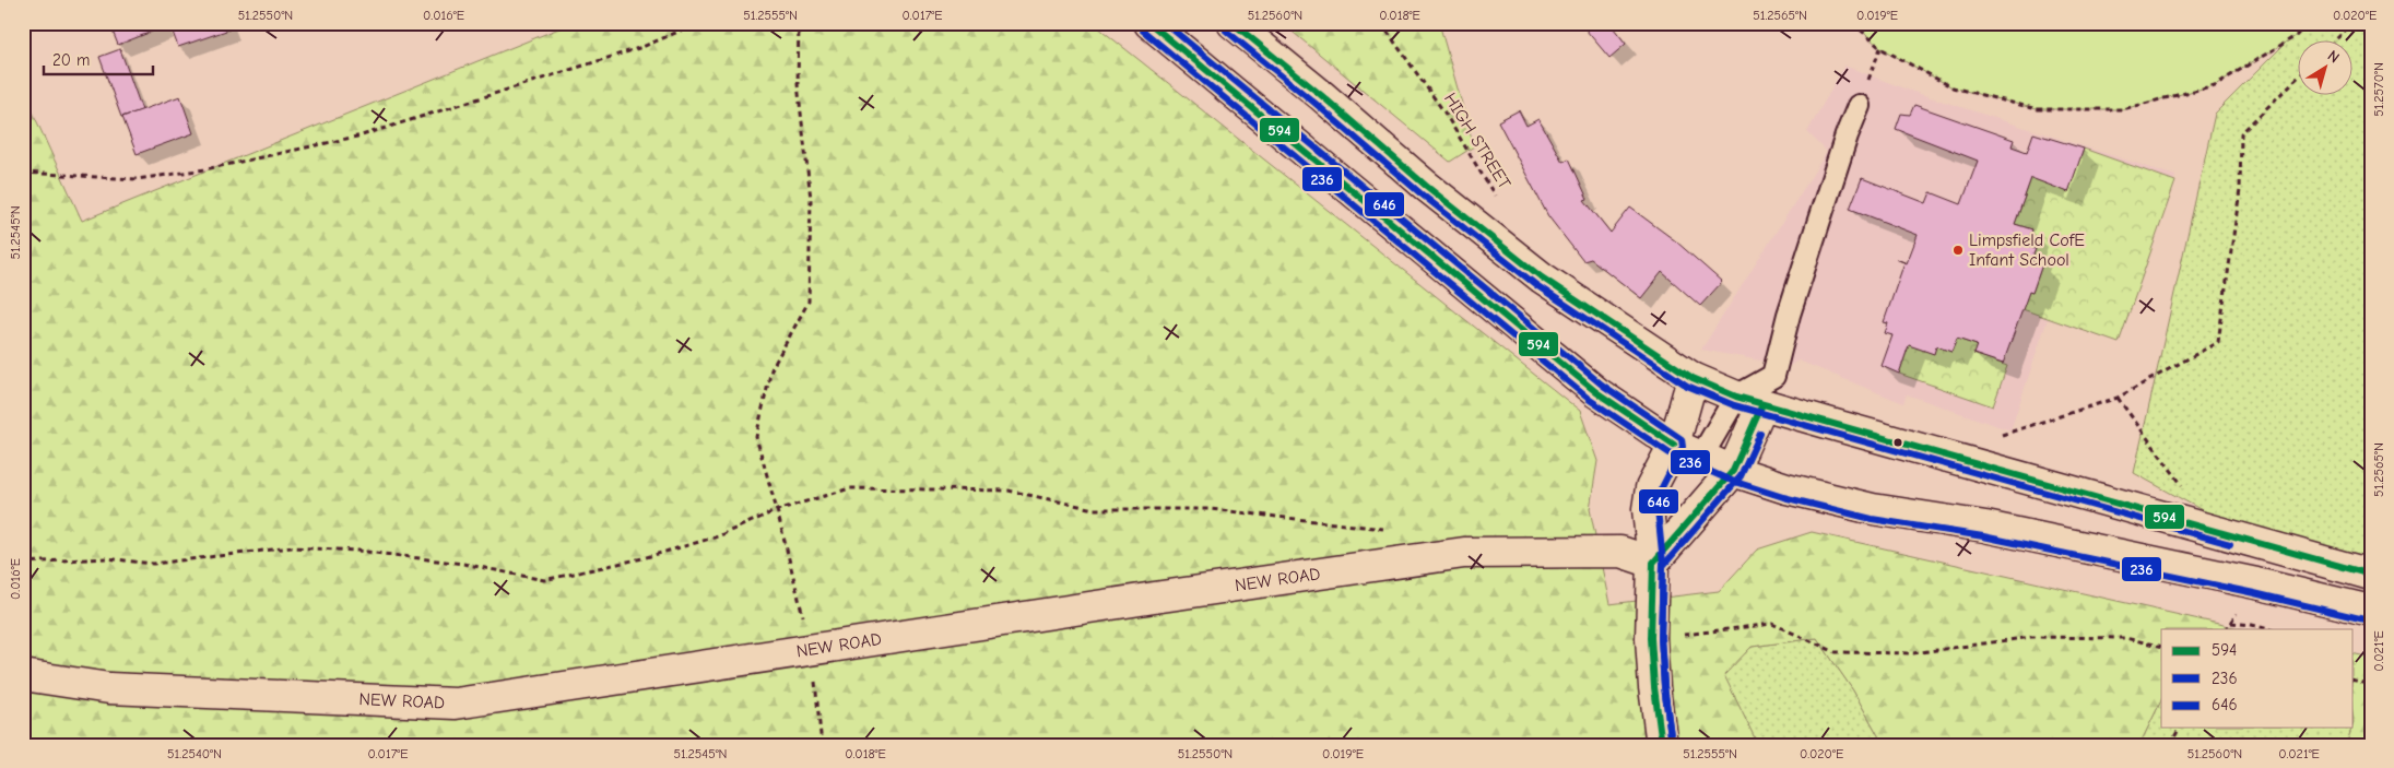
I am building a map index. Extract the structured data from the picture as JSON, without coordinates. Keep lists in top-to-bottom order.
{
  "streets": {
    "main road": ["NEW ROAD"],
    "path": ["HIGH STREET"]
  },
  "places": ["Limpsfield CofE Infant School"],
  "lines": ["transit line 594", "transit line 646", "transit line 236"],
  "legend": ["594", "236", "646"],
  "scale_bar": "20 m",
  "north": "top right",
  "coordinates": [
    "51.2550°N",
    "0.016°E",
    "51.2555°N",
    "0.017°E",
    "51.2560°N",
    "0.018°E",
    "51.2565°N",
    "0.019°E",
    "0.020°E",
    "51.2570°N",
    "51.2545°N",
    "0.021°E",
    "51.2540°N"
  ]
}
